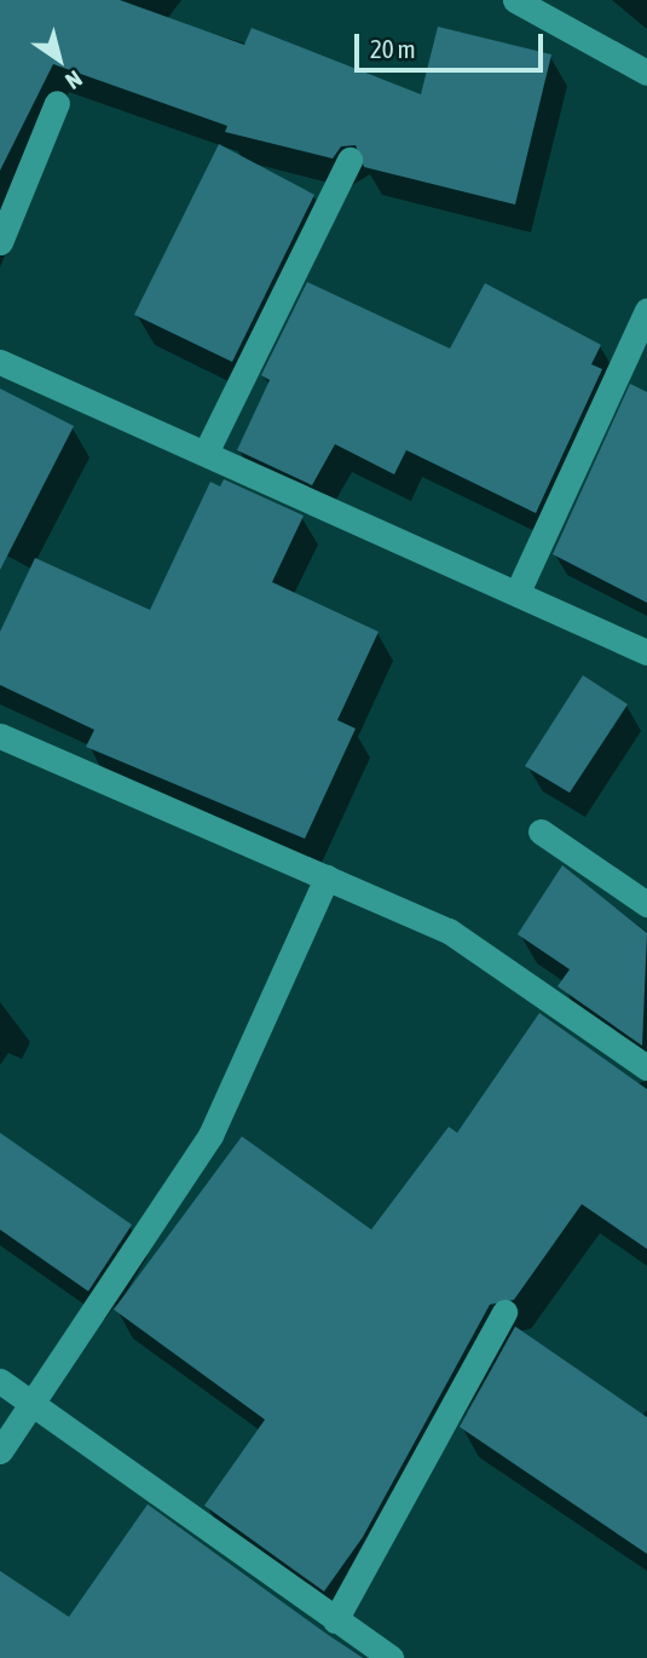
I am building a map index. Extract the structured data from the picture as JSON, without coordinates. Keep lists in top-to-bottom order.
{
  "scale_bar": "20 m",
  "north": "bottom right"
}
